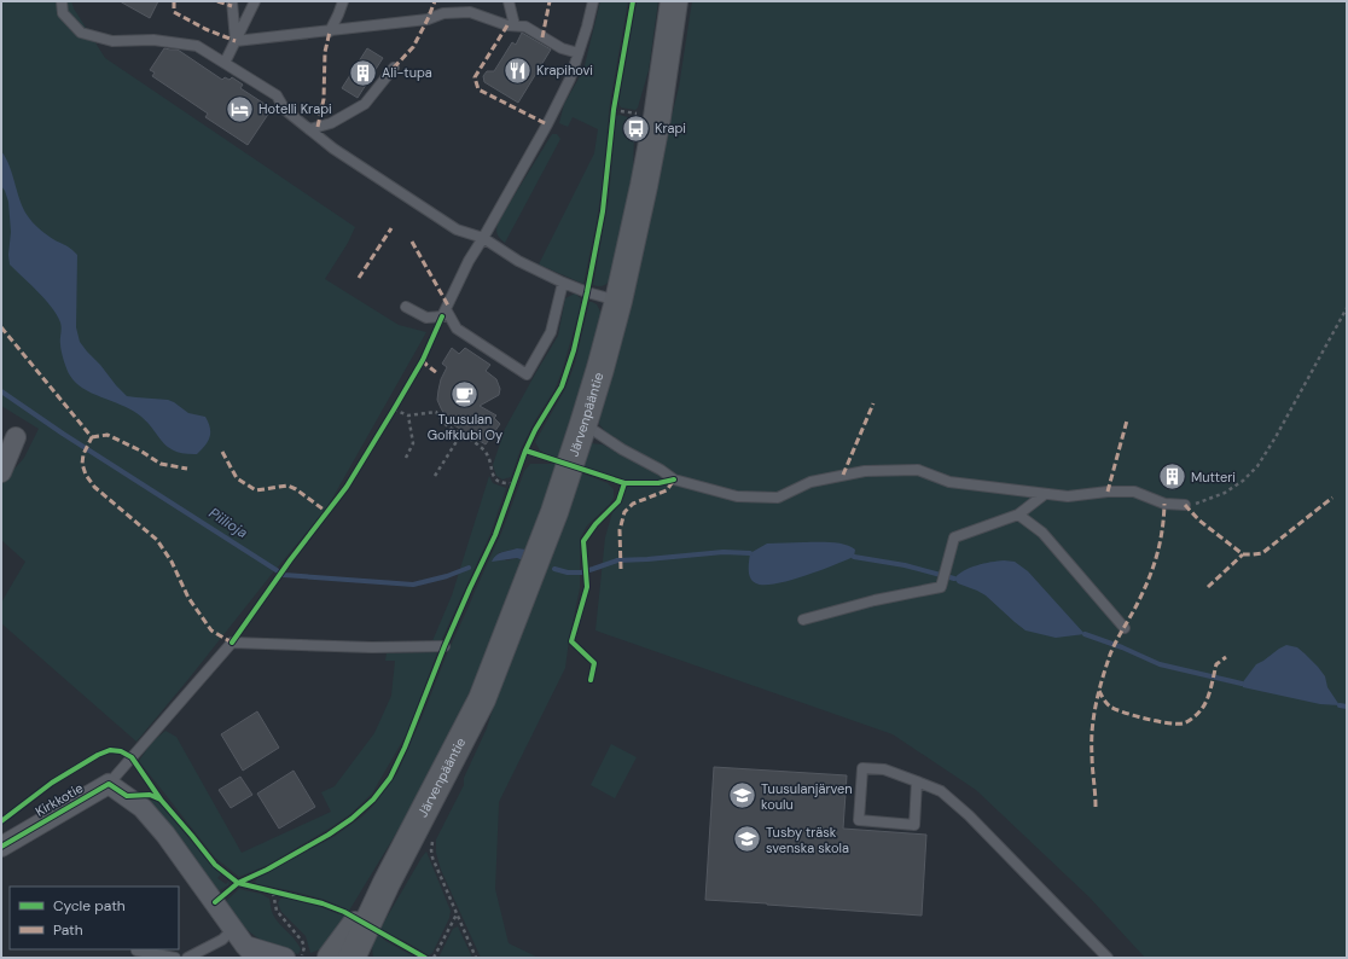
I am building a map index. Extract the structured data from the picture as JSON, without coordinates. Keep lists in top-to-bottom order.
{
  "streets": {
    "main road": ["Järvenpääntie"],
    "street": ["Kirkkotie"]
  },
  "water": ["Piilioja"],
  "places": {
    "restaurant": ["Krapihovi"],
    "building": ["Ali-tupa", "Mutteri"],
    "hotel": ["Hotelli Krapi"],
    "bus stop": ["Krapi"],
    "cafe": ["Tuusulan Golfklubi Oy"],
    "school or university": ["Tuusulanjärven koulu", "Tusby träsk svenska skola"]
  },
  "legend": ["Cycle path", "Path"]
}
